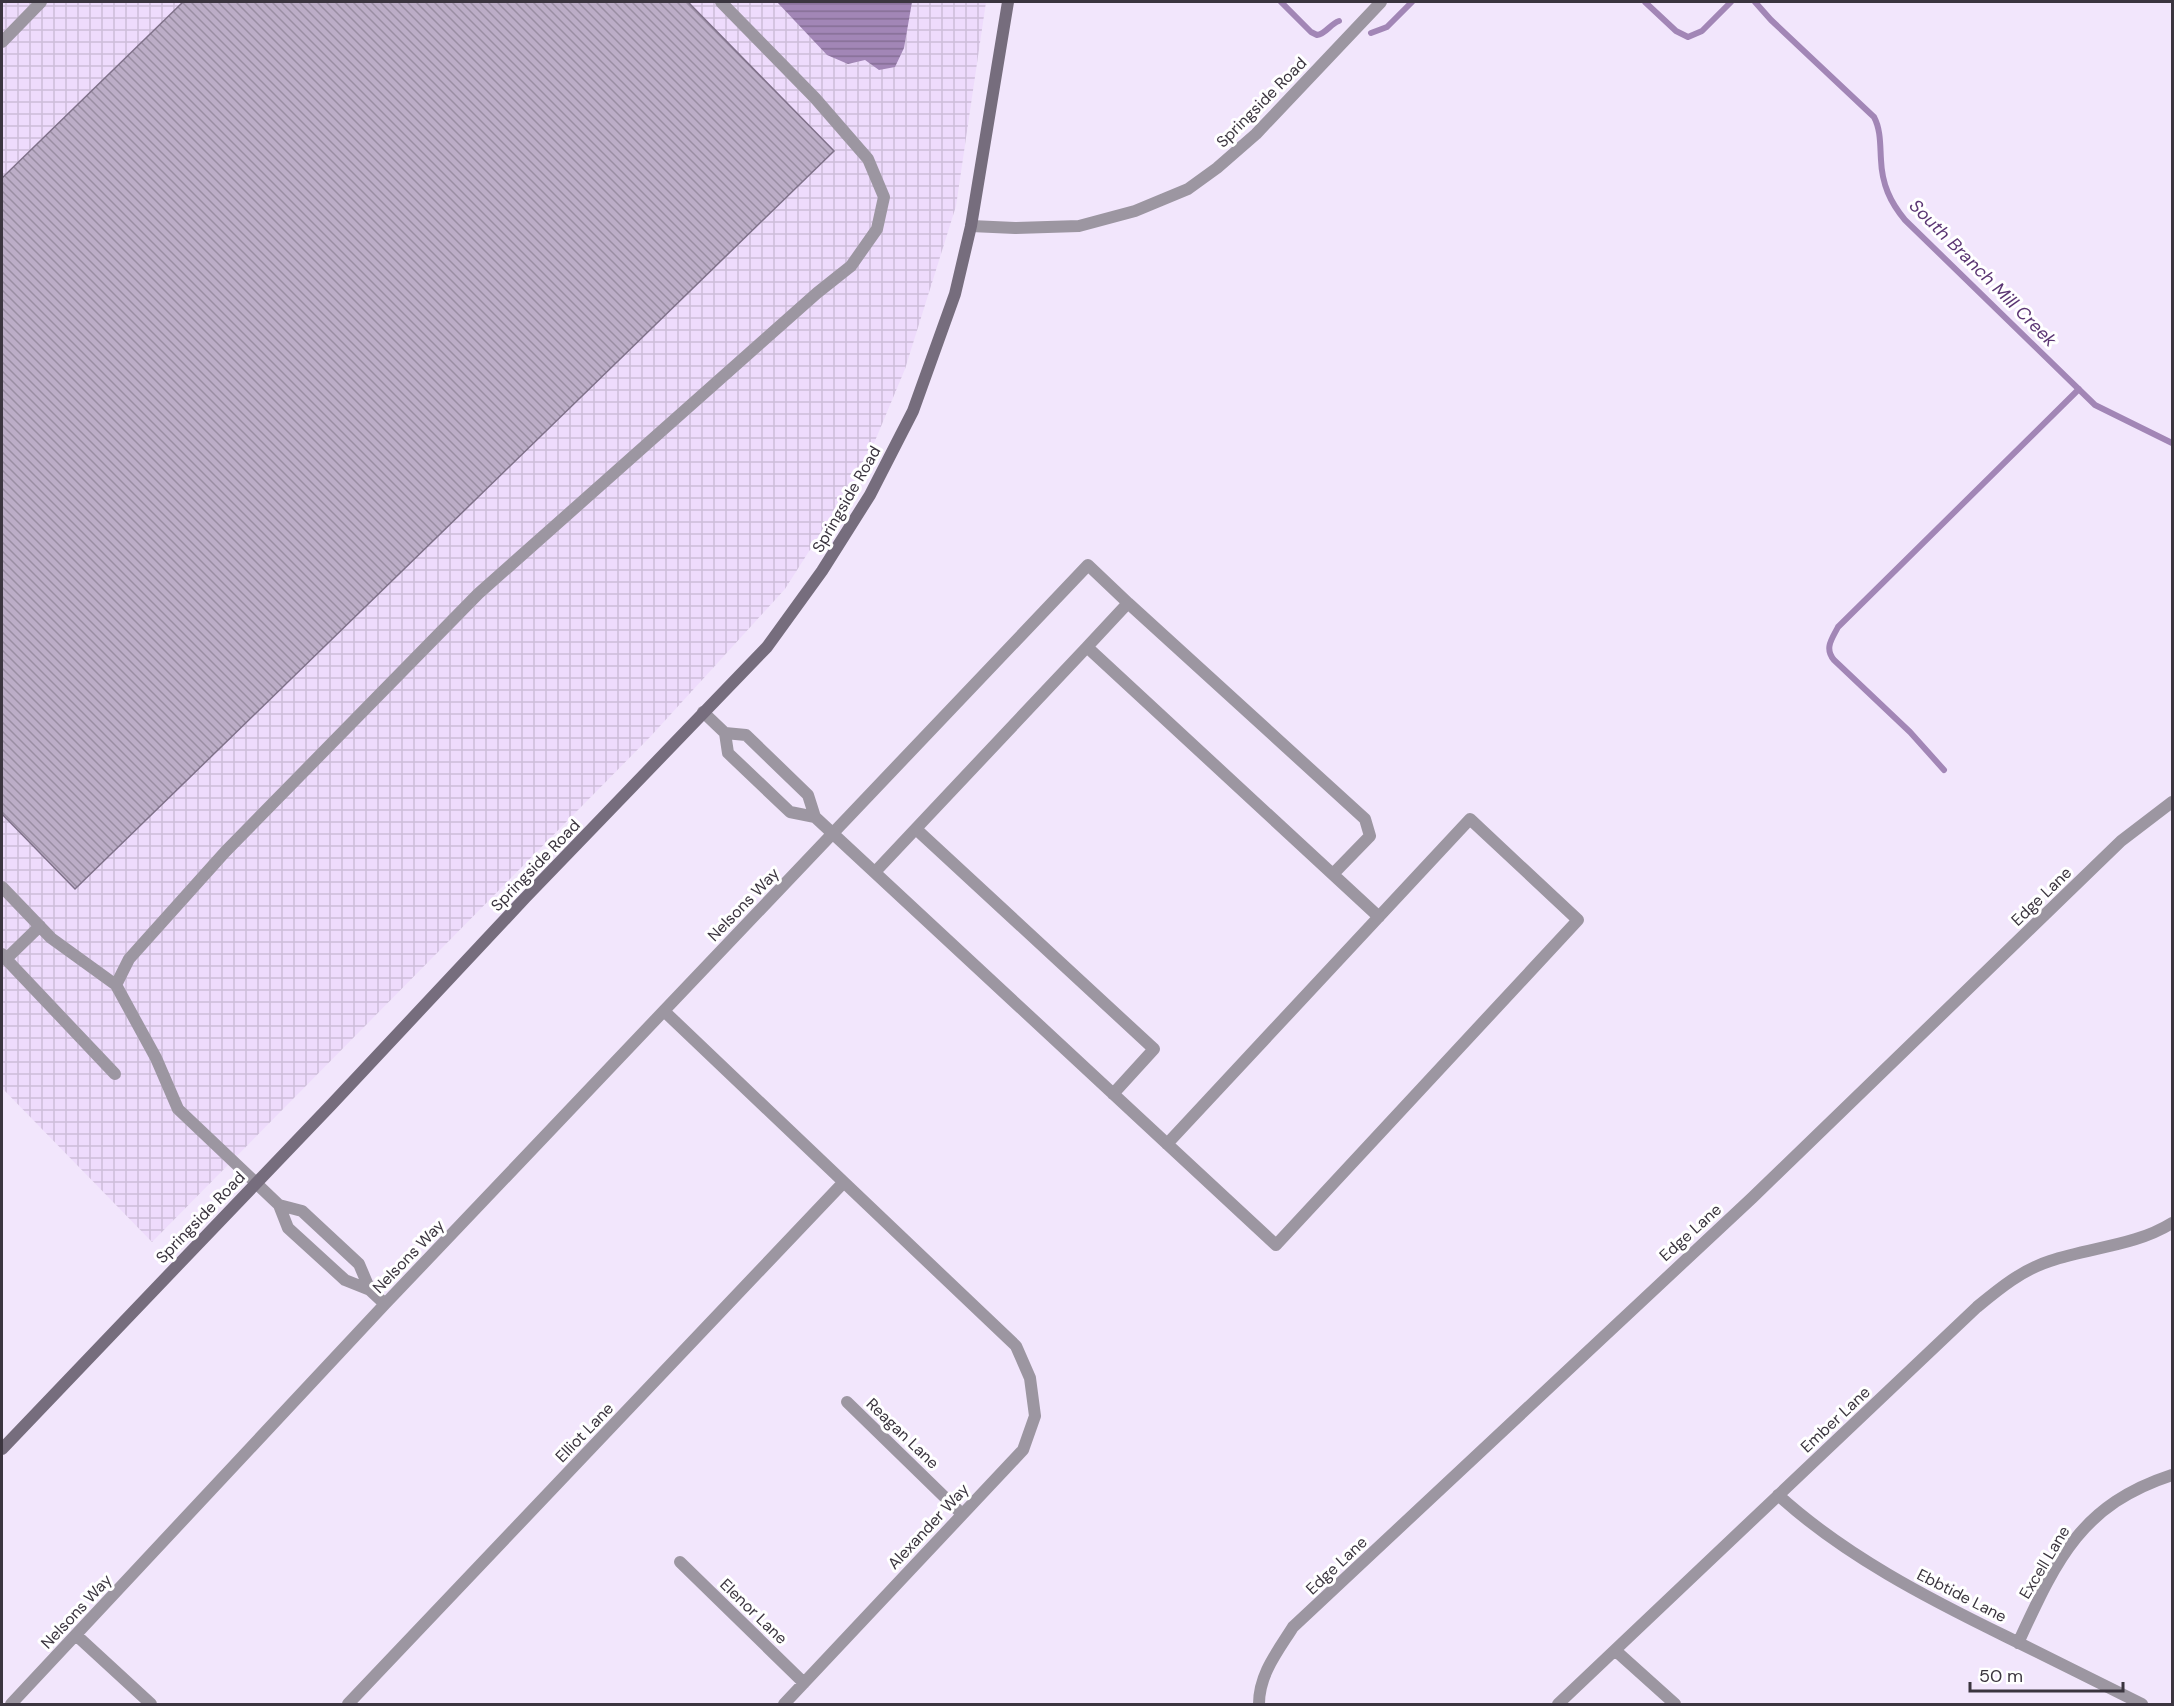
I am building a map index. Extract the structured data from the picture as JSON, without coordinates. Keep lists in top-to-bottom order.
{
  "streets": {
    "main road": ["Springside Road"],
    "street": [
      "Edge Lane",
      "Nelsons Way",
      "Ember Lane",
      "Elliot Lane",
      "Reagan Lane",
      "Alexander Way",
      "Excell Lane",
      "Ebbtide Lane",
      "Elenor Lane"
    ]
  },
  "crossings": [
    ["Ember Lane", "Ebbtide Lane"],
    ["Elliot Lane", "Alexander Way"],
    ["Reagan Lane", "Alexander Way"],
    ["Alexander Way", "Elenor Lane"],
    ["Excell Lane", "Ebbtide Lane"]
  ],
  "water": ["South Branch Mill Creek"],
  "scale_bar": "50 m"
}
